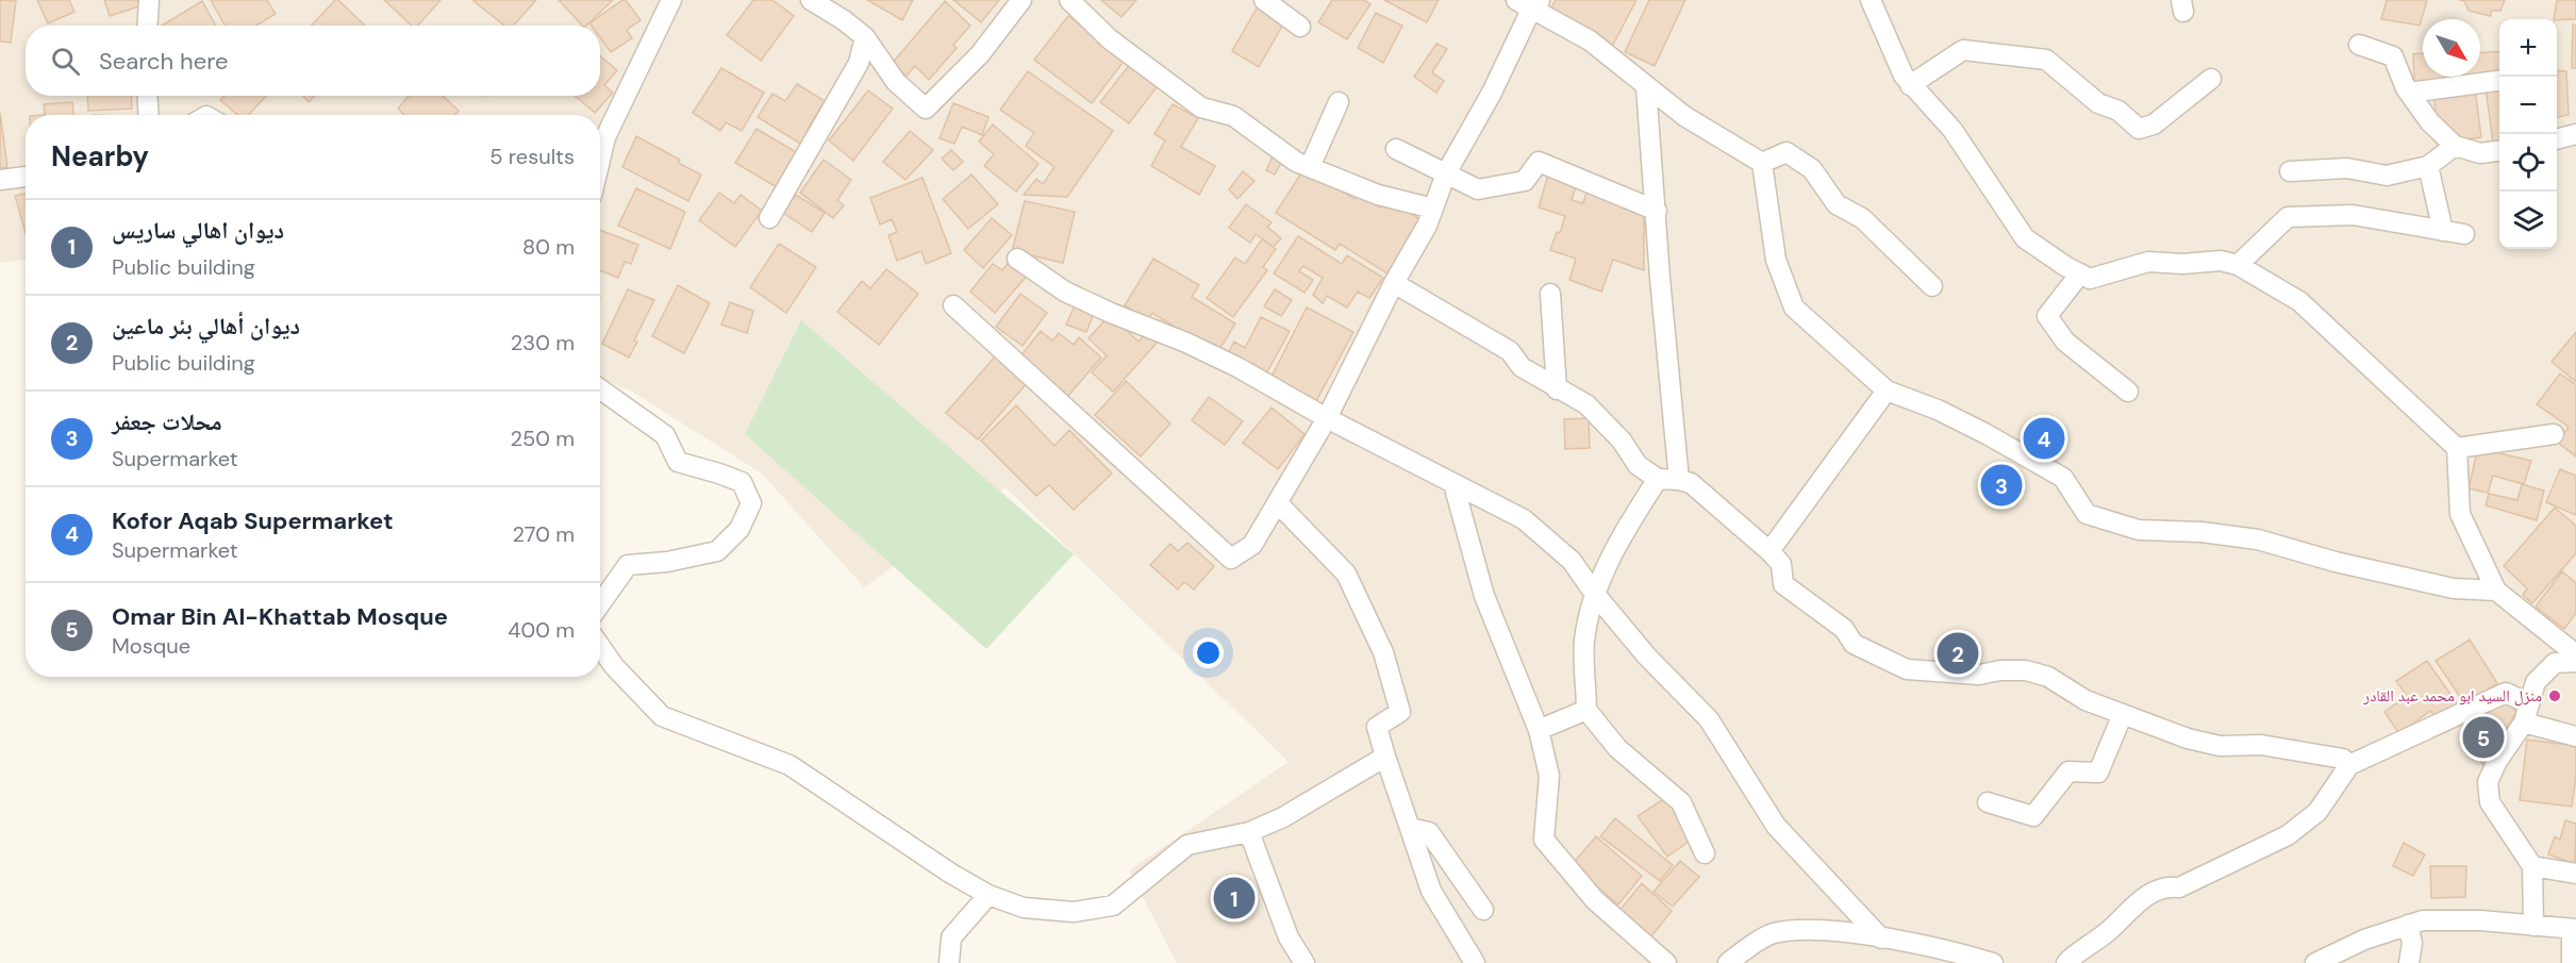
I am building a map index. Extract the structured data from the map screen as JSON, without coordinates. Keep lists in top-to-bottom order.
{
  "places": ["منزل السيد ابو محمد عبد القادر"],
  "north": "bottom right",
  "page": {
    "map_buttons": ["+", "−"],
    "search": "Search here",
    "heading": ["Nearby", "5 results"],
    "list": [
      {
        "mark": "1",
        "name": "ديوان اهالي ساريس",
        "note": "Public building",
        "value": "80 m"
      },
      {
        "mark": "2",
        "name": "ديوان أهالي بئر ماعين",
        "note": "Public building",
        "value": "230 m"
      },
      {
        "mark": "3",
        "name": "محلات جعفر",
        "note": "Supermarket",
        "value": "250 m"
      },
      {
        "mark": "4",
        "name": "Kofor Aqab Supermarket",
        "note": "Supermarket",
        "value": "270 m"
      },
      {
        "mark": "5",
        "name": "Omar Bin Al-Khattab Mosque",
        "note": "Mosque",
        "value": "400 m"
      }
    ],
    "pins": [
      "4",
      "3",
      "2",
      "5",
      "1"
    ]
  }
}
